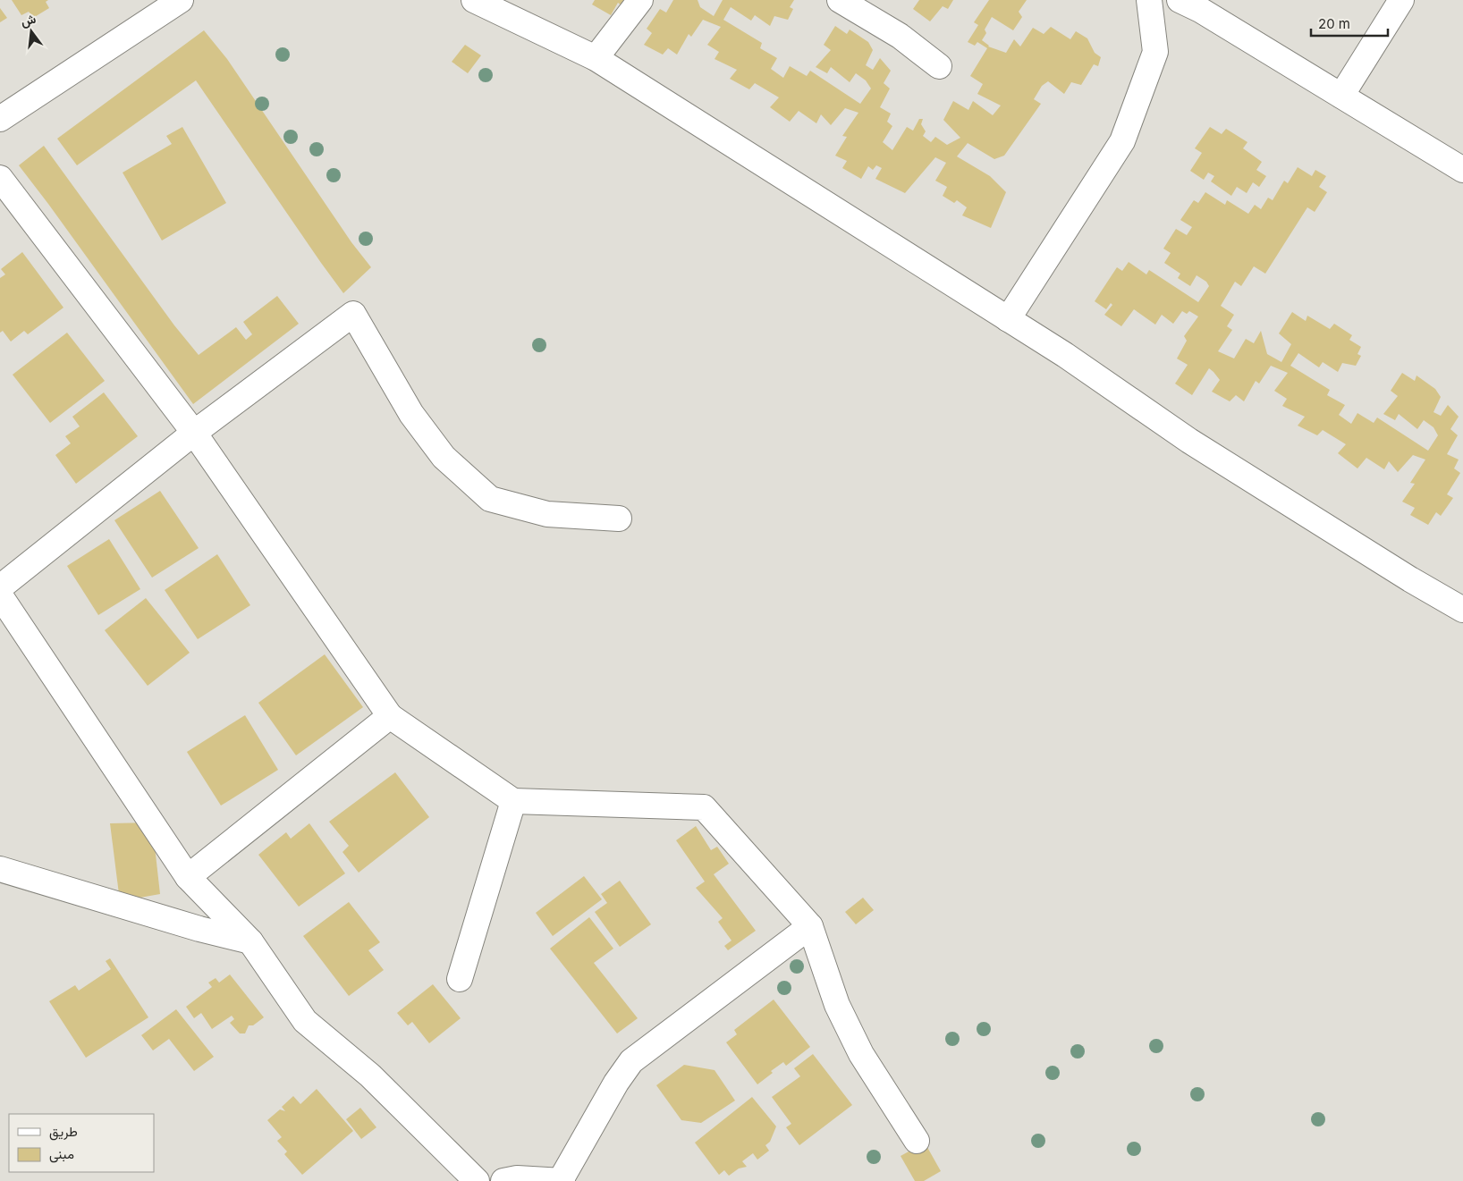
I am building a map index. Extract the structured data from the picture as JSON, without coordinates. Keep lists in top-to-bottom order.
{
  "legend": ["طريق", "مبنى"],
  "scale_bar": "20 m",
  "north": "top"
}
